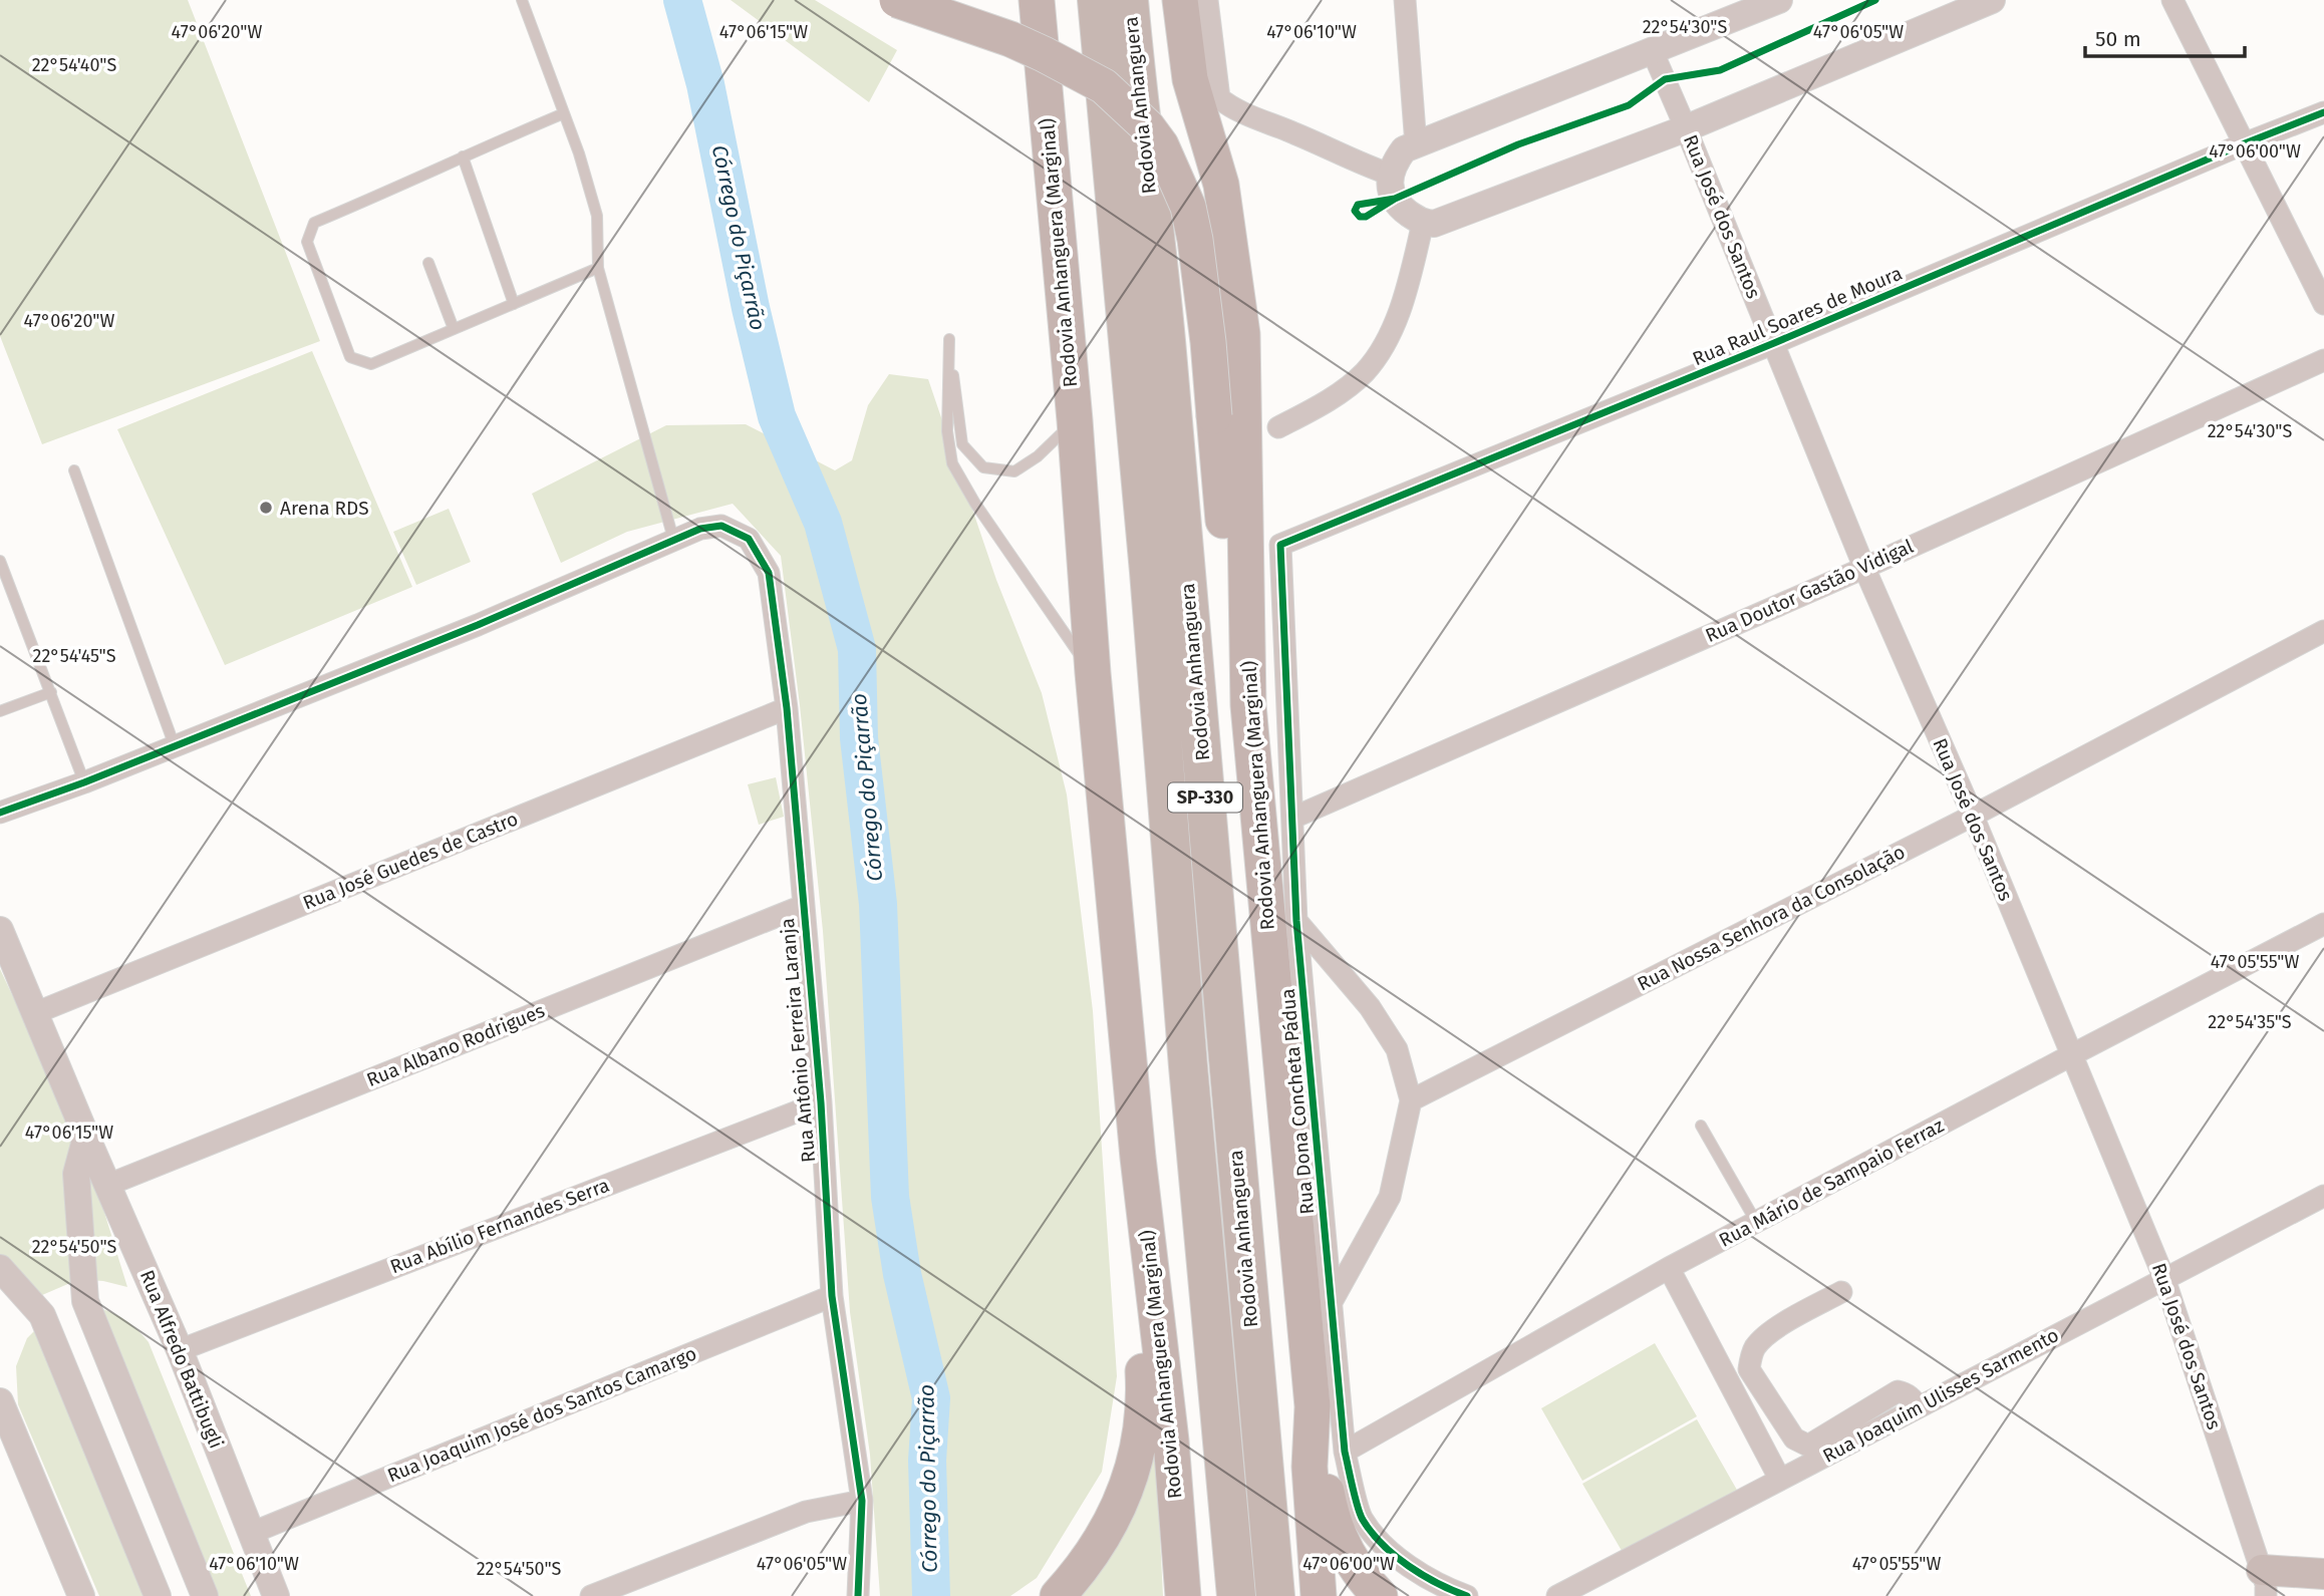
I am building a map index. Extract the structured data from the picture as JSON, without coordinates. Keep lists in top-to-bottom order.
{
  "streets": {
    "highway": ["Rodovia Anhanguera", "Rodovia Anhanguera (Marginal)", "SP-330"],
    "street": [
      "Rua José dos Santos",
      "Rua Raul Soares de Moura",
      "Rua Doutor Gastão Vidigal",
      "Rua José Guedes de Castro",
      "Rua Nossa Senhora da Consolação",
      "Rua Antônio Ferreira Laranja",
      "Rua Albano Rodrigues",
      "Rua Dona Concheta Pádua",
      "Rua Mário de Sampaio Ferraz",
      "Rua Abílio Fernandes Serra",
      "Rua Alfredo Battibugli",
      "Rua Joaquim Ulisses Sarmento",
      "Rua Joaquim José dos Santos Camargo"
    ]
  },
  "crossings": [
    ["Rua José dos Santos", "Rua Raul Soares de Moura"],
    ["Rua José dos Santos", "Rua Doutor Gastão Vidigal"],
    ["Rua José dos Santos", "Rua Nossa Senhora da Consolação"],
    ["Rua José dos Santos", "Rua Mário de Sampaio Ferraz"],
    ["Rua José dos Santos", "Rua Joaquim Ulisses Sarmento"],
    ["Rua Raul Soares de Moura", "Rua Dona Concheta Pádua"],
    ["Rua Doutor Gastão Vidigal", "Rua Dona Concheta Pádua"],
    ["Rua José Guedes de Castro", "Rua Antônio Ferreira Laranja"],
    ["Rua José Guedes de Castro", "Rua Alfredo Battibugli"],
    ["Rua Antônio Ferreira Laranja", "Rua Albano Rodrigues"],
    ["Rua Antônio Ferreira Laranja", "Rua Abílio Fernandes Serra"],
    ["Rua Antônio Ferreira Laranja", "Rua Joaquim José dos Santos Camargo"],
    ["Rua Albano Rodrigues", "Rua Alfredo Battibugli"],
    ["Rua Dona Concheta Pádua", "Rua Mário de Sampaio Ferraz"],
    ["Rua Abílio Fernandes Serra", "Rua Alfredo Battibugli"],
    ["Rua Alfredo Battibugli", "Rua Joaquim José dos Santos Camargo"]
  ],
  "water": ["Córrego do Piçarrão"],
  "places": ["Arena RDS"],
  "scale_bar": "50 m",
  "coordinates": [
    "22°54'30\"S",
    "47°06'20\"W",
    "47°06'15\"W",
    "47°06'10\"W",
    "47°06'05\"W",
    "22°54'40\"S",
    "47°06'00\"W",
    "22°54'45\"S",
    "47°05'55\"W",
    "22°54'35\"S",
    "22°54'50\"S"
  ]
}
